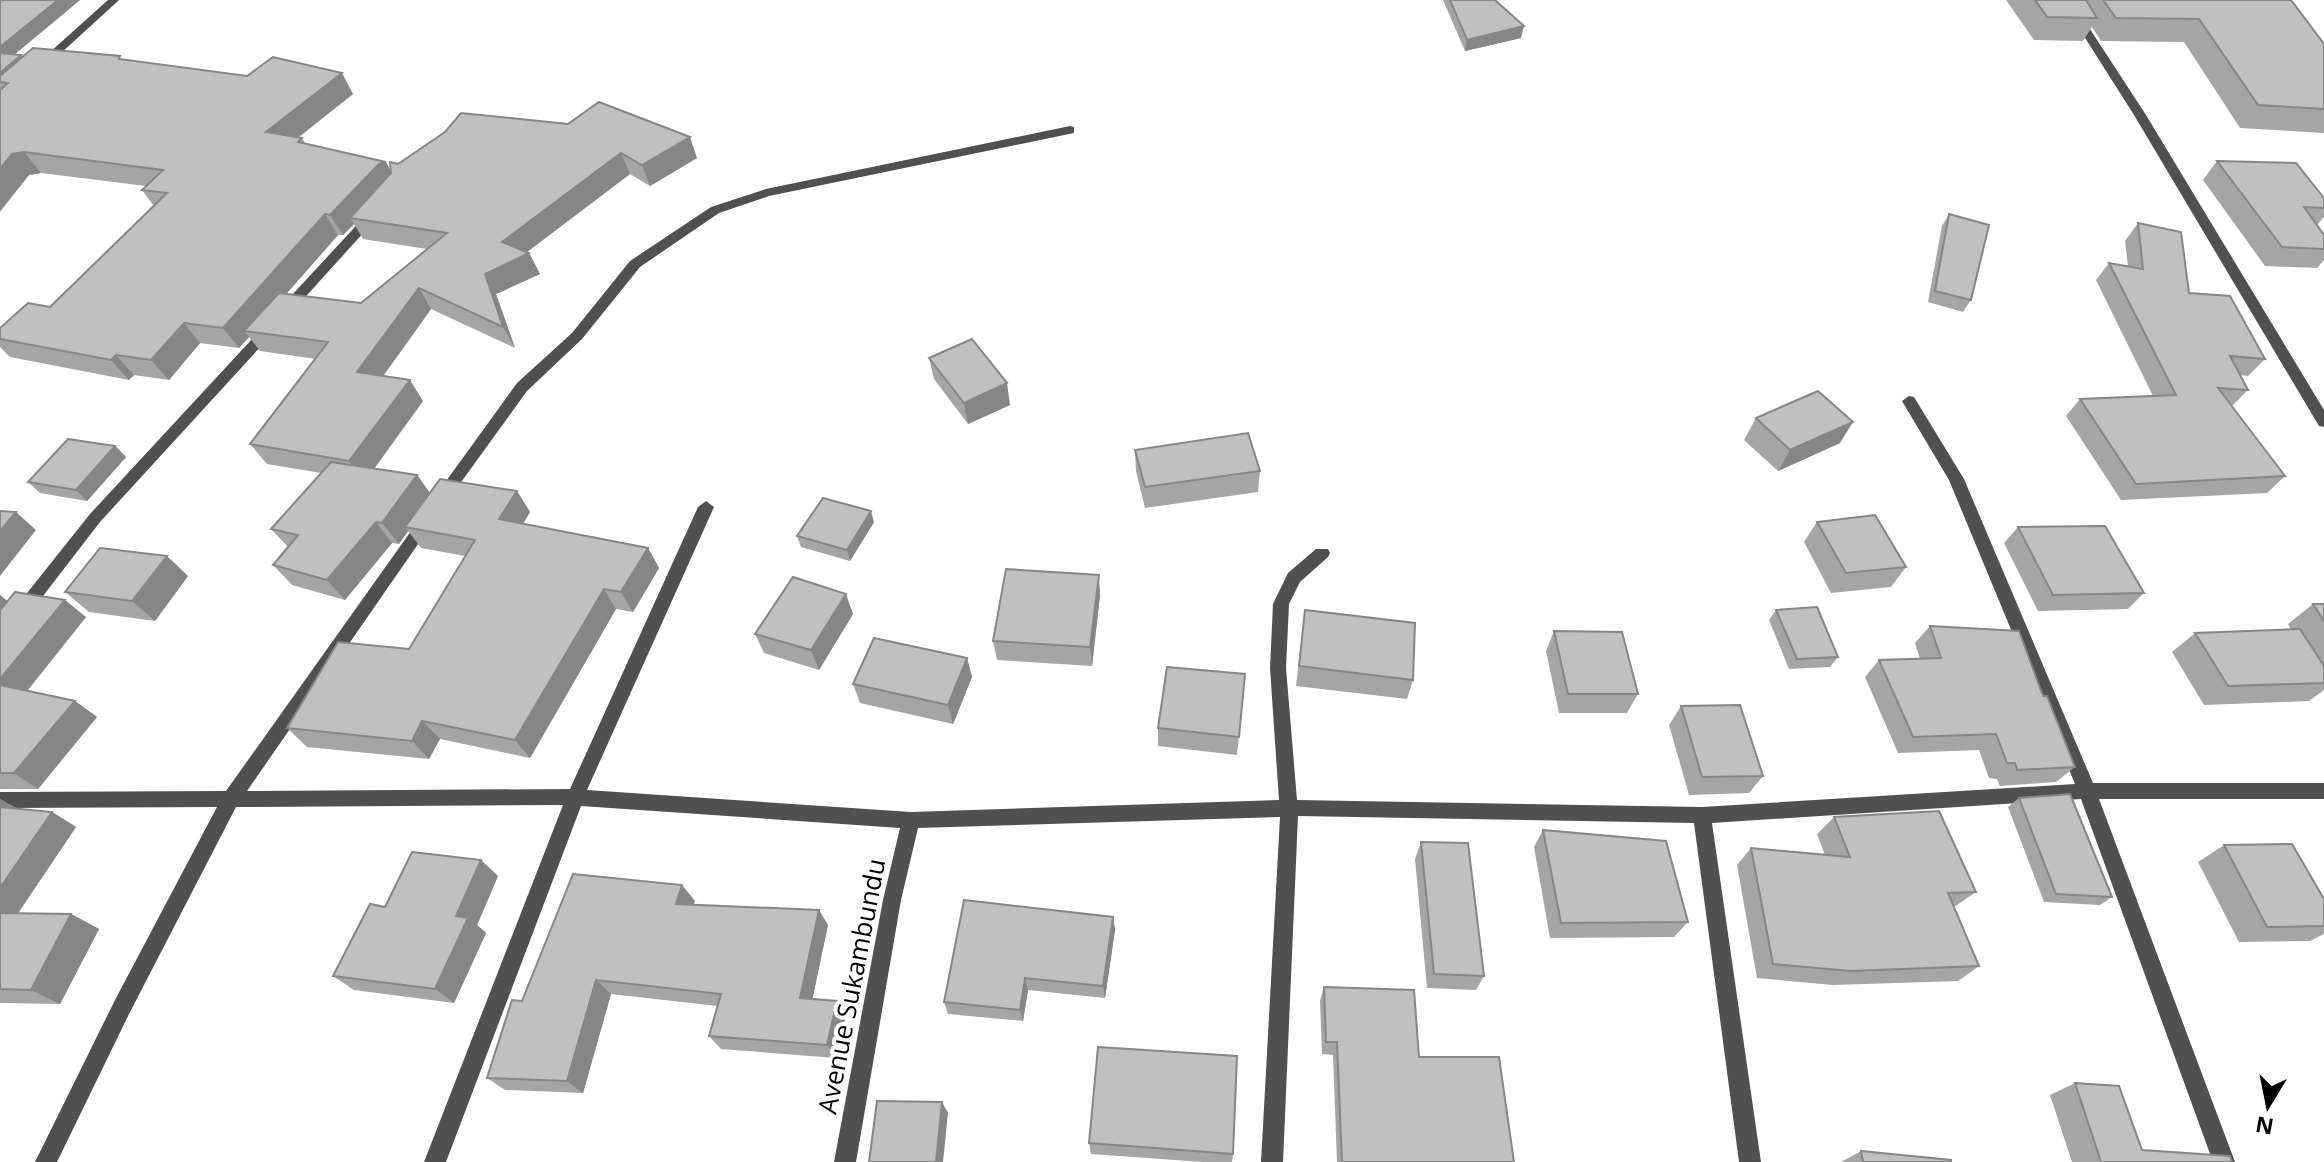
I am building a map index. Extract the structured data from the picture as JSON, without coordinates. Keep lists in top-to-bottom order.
{
  "streets": {
    "street": ["Avenue Sukambundu"]
  },
  "north": "bottom"
}
